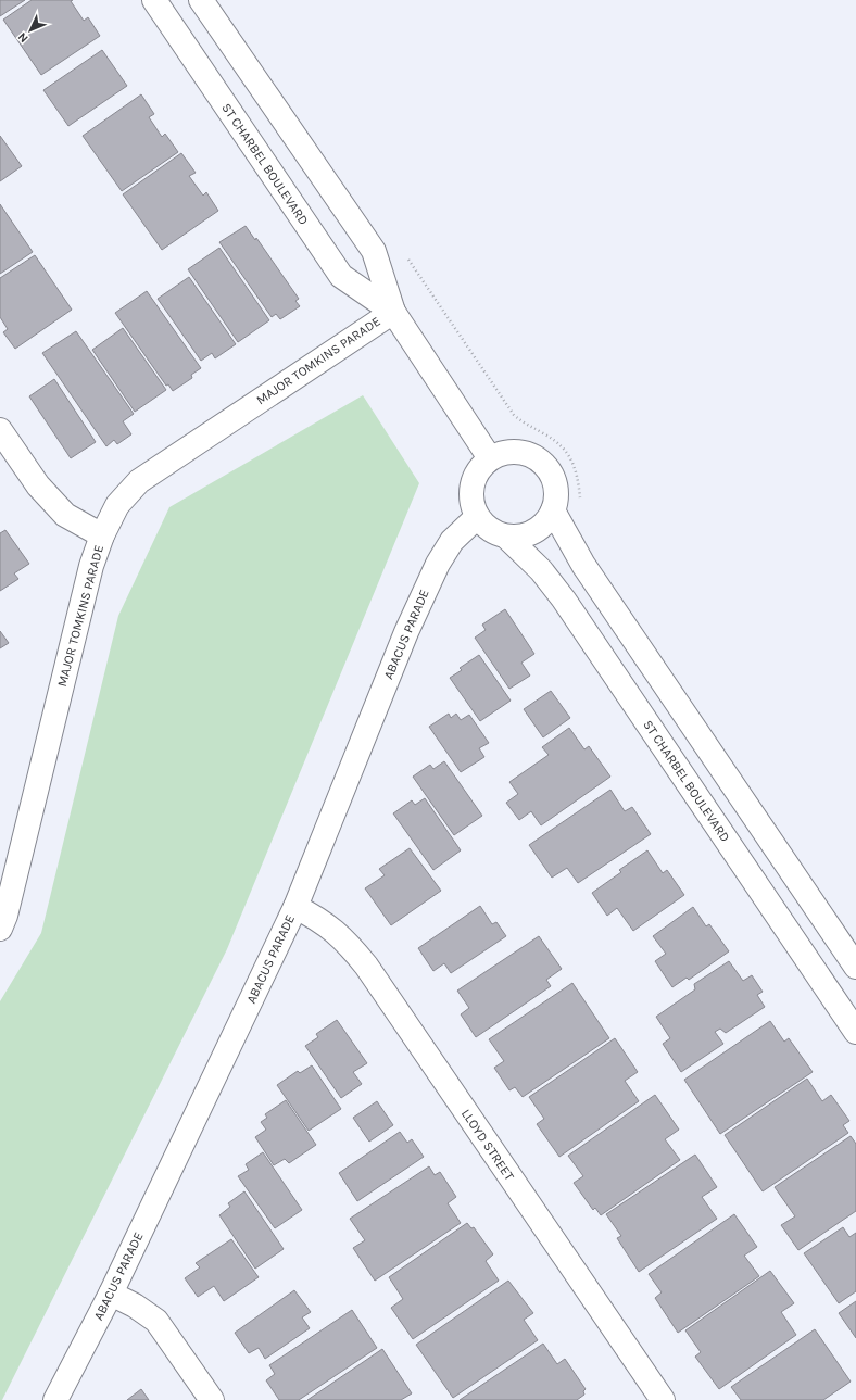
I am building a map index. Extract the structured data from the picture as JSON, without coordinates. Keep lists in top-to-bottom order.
{
  "streets": {
    "street": [
      "ST CHARBEL BOULEVARD",
      "MAJOR TOMKINS PARADE",
      "ABACUS PARADE",
      "LLOYD STREET"
    ]
  },
  "crossings": [
    ["ST CHARBEL BOULEVARD", "MAJOR TOMKINS PARADE"],
    ["ST CHARBEL BOULEVARD", "ABACUS PARADE"],
    ["ABACUS PARADE", "LLOYD STREET"]
  ],
  "north": "bottom left"
}
